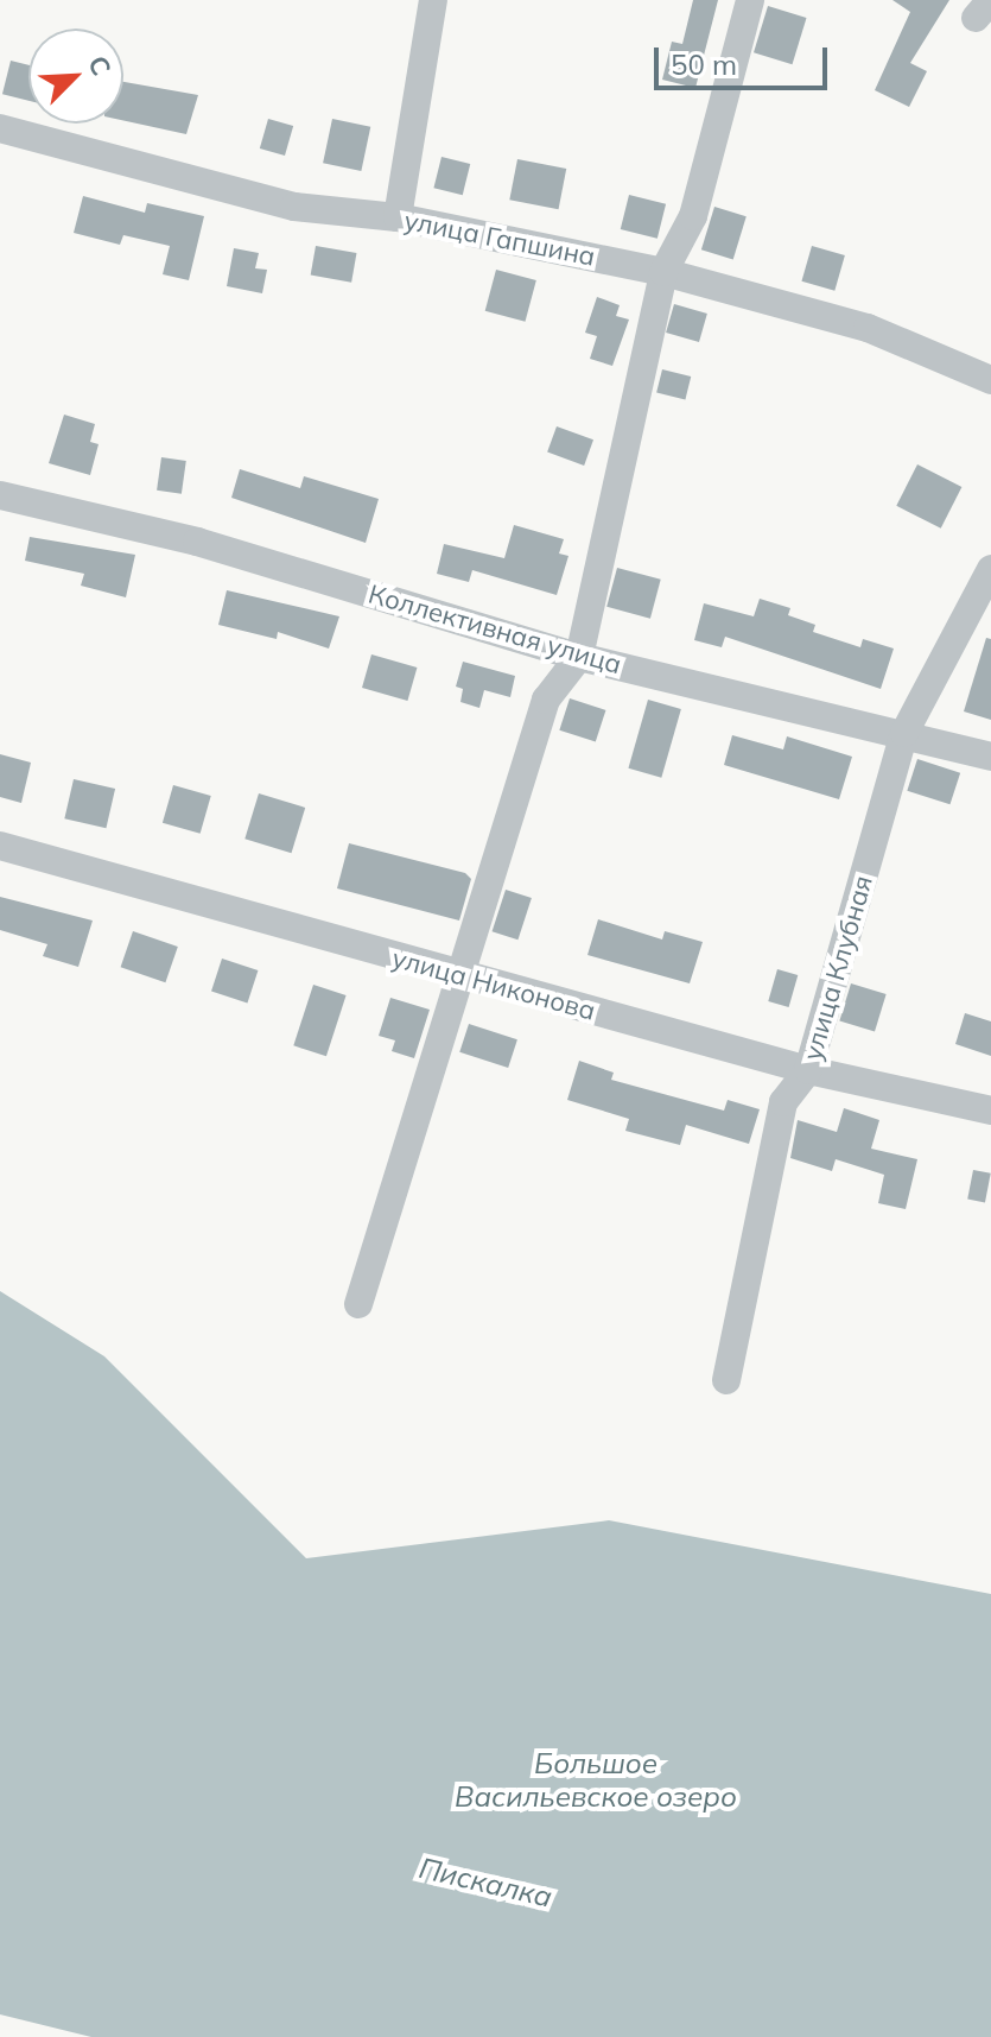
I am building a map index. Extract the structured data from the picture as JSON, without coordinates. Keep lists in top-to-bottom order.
{
  "streets": {
    "street": [
      "улица Гапшина",
      "Коллективная улица",
      "улица Клубная",
      "улица Никонова"
    ]
  },
  "crossings": [
    ["Коллективная улица", "улица Клубная"],
    ["улица Клубная", "улица Никонова"]
  ],
  "water": ["Большое Васильевское озеро", "Пискалка"],
  "scale_bar": "50 m",
  "north": "top right"
}
